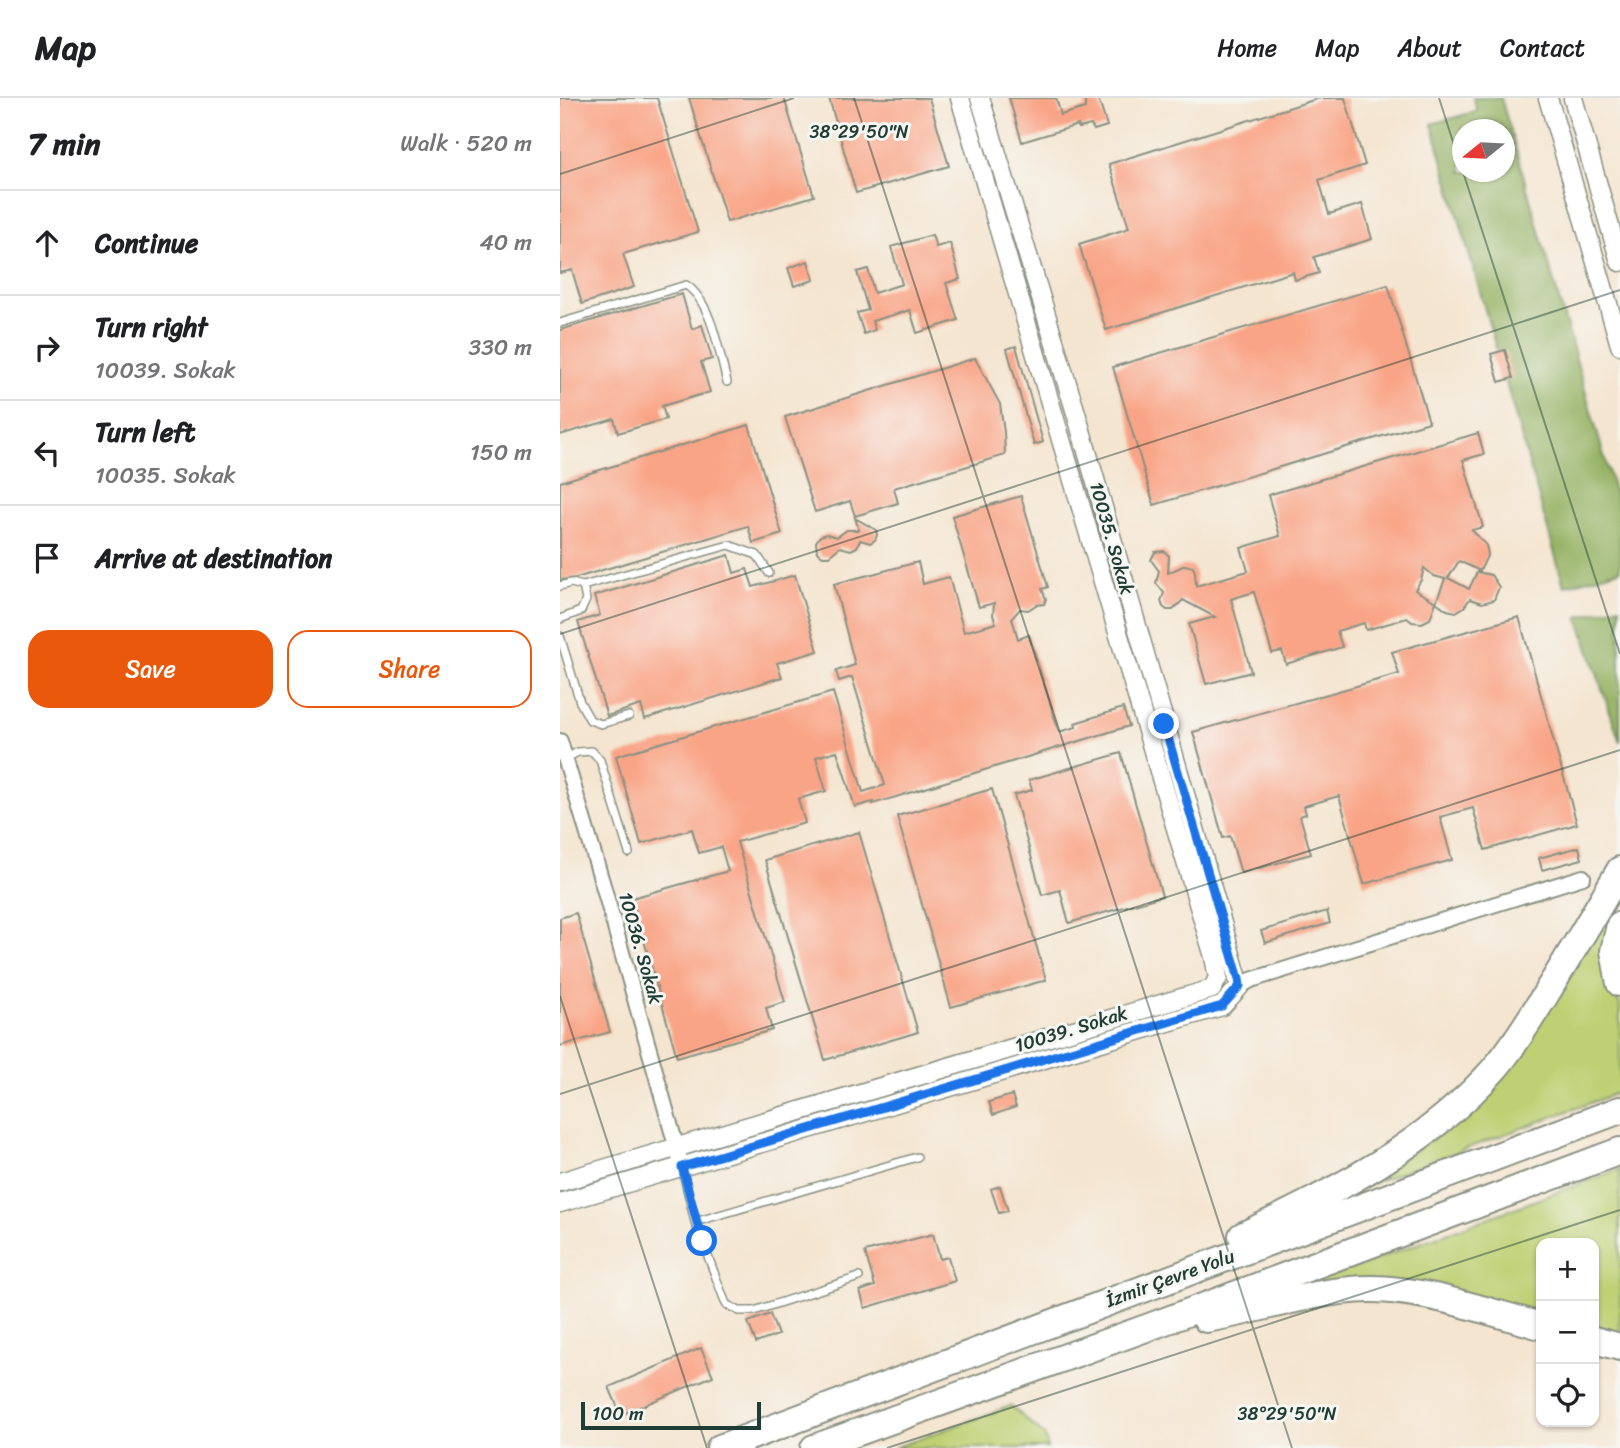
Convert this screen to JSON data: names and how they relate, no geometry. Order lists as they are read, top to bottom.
{
  "streets": {
    "highway": ["İzmir Çevre Yolu"],
    "street": ["10035. Sokak", "10036. Sokak", "10039. Sokak"]
  },
  "crossings": [
    ["10035. Sokak", "10039. Sokak"],
    ["10036. Sokak", "10039. Sokak"]
  ],
  "scale_bar": "100 m",
  "north": "left",
  "page": {
    "header": "Map",
    "nav": [
      "Home",
      "Map",
      "About",
      "Contact"
    ],
    "heading": ["7 min", "Walk · 520 m"],
    "list": [
      ["Continue", "40 m"],
      ["Turn right", "10039. Sokak", "330 m"],
      ["Turn left", "10035. Sokak", "150 m"],
      "Arrive at destination"
    ],
    "buttons": ["Save", "Share"],
    "map_buttons": ["+", "−"],
    "scale": "100 m"
  },
  "coordinates": ["38°29'50\"N"]
}
